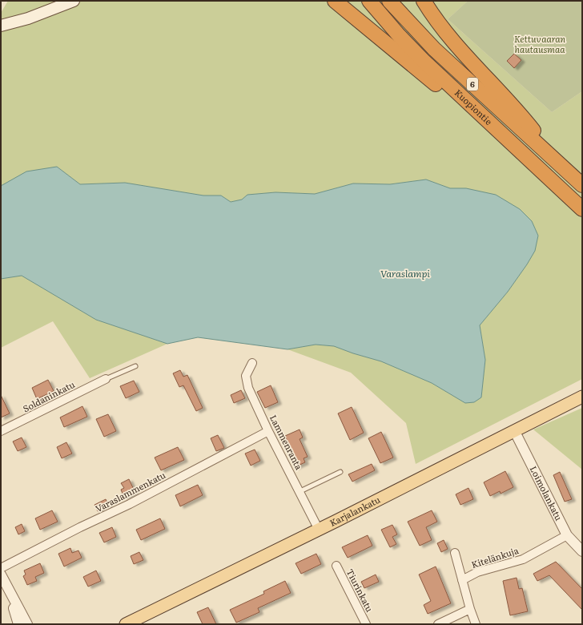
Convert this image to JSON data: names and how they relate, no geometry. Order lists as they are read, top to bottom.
{
  "streets": {
    "highway": ["6", "Kuopiontie"],
    "main road": ["Karjalankatu"],
    "street": [
      "Soldaninkatu",
      "Lammenranta",
      "Varaslammenkatu",
      "Loimolankatu",
      "Kitelänkuja",
      "Tiurinkatu"
    ]
  },
  "crossings": [
    ["Lammenranta", "Varaslammenkatu"],
    ["Lammenranta", "Karjalankatu"],
    ["Loimolankatu", "Karjalankatu"],
    ["Loimolankatu", "Kitelänkuja"]
  ],
  "water": ["Varaslampi"],
  "parks": ["Kettuvaaran hautausmaa"]
}
